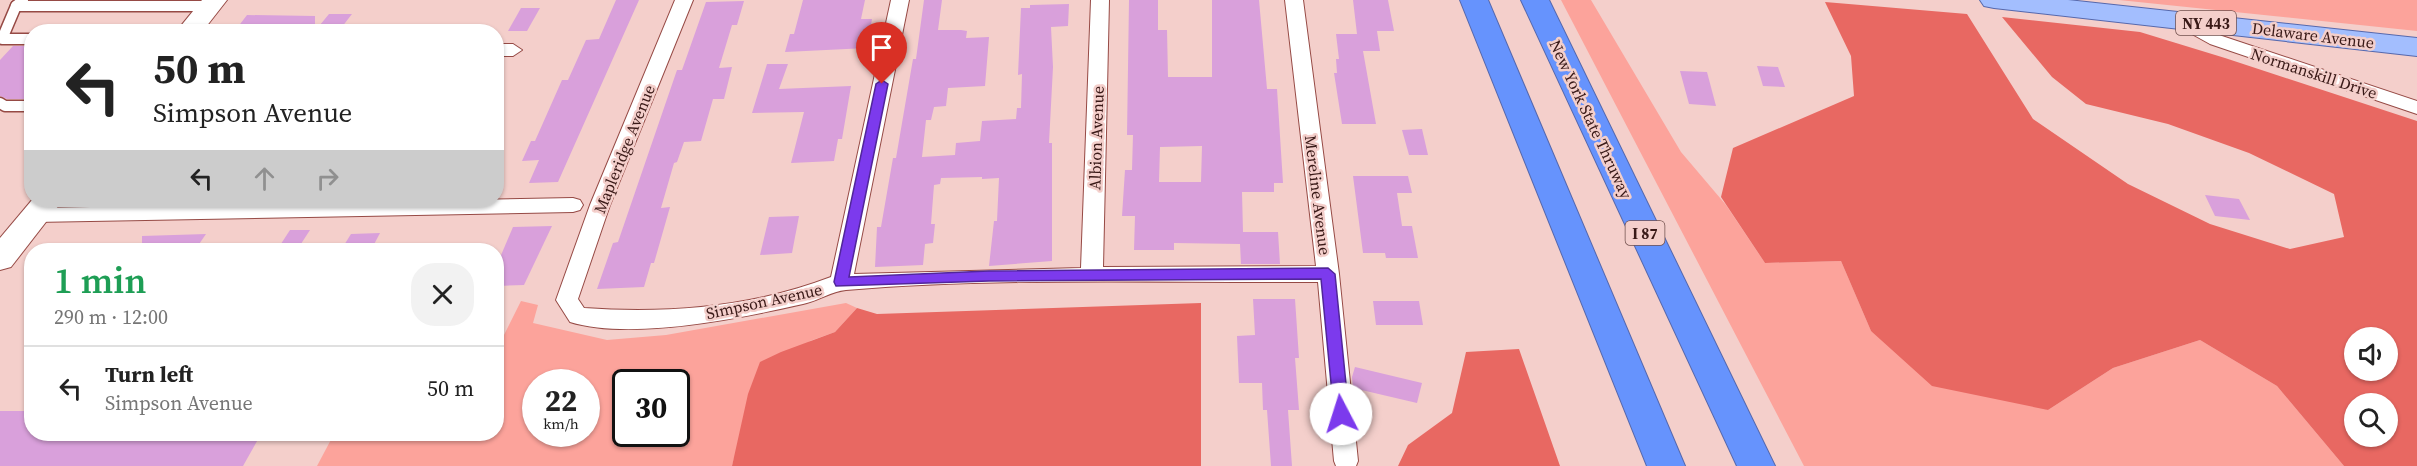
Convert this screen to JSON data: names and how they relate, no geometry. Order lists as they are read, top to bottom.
{
  "streets": {
    "highway": ["New York State Thruway", "I 87"],
    "main road": ["NY 443", "Delaware Avenue"],
    "street": [
      "Normanskill Drive",
      "Albion Avenue",
      "Mapleridge Avenue",
      "Mereline Avenue",
      "Simpson Avenue"
    ]
  },
  "crossings": [
    ["Delaware Avenue", "Normanskill Drive"],
    ["Albion Avenue", "Simpson Avenue"],
    ["Mapleridge Avenue", "Simpson Avenue"],
    ["Mereline Avenue", "Simpson Avenue"]
  ],
  "page": {
    "turn": ["50 m", "Simpson Avenue"],
    "heading": ["1 min", "290 m · 12:00"],
    "list": [
      {
        "name": "Turn left",
        "note": "Simpson Avenue",
        "value": "50 m"
      }
    ],
    "speed": "22 km/h",
    "limit": "30"
  }
}
